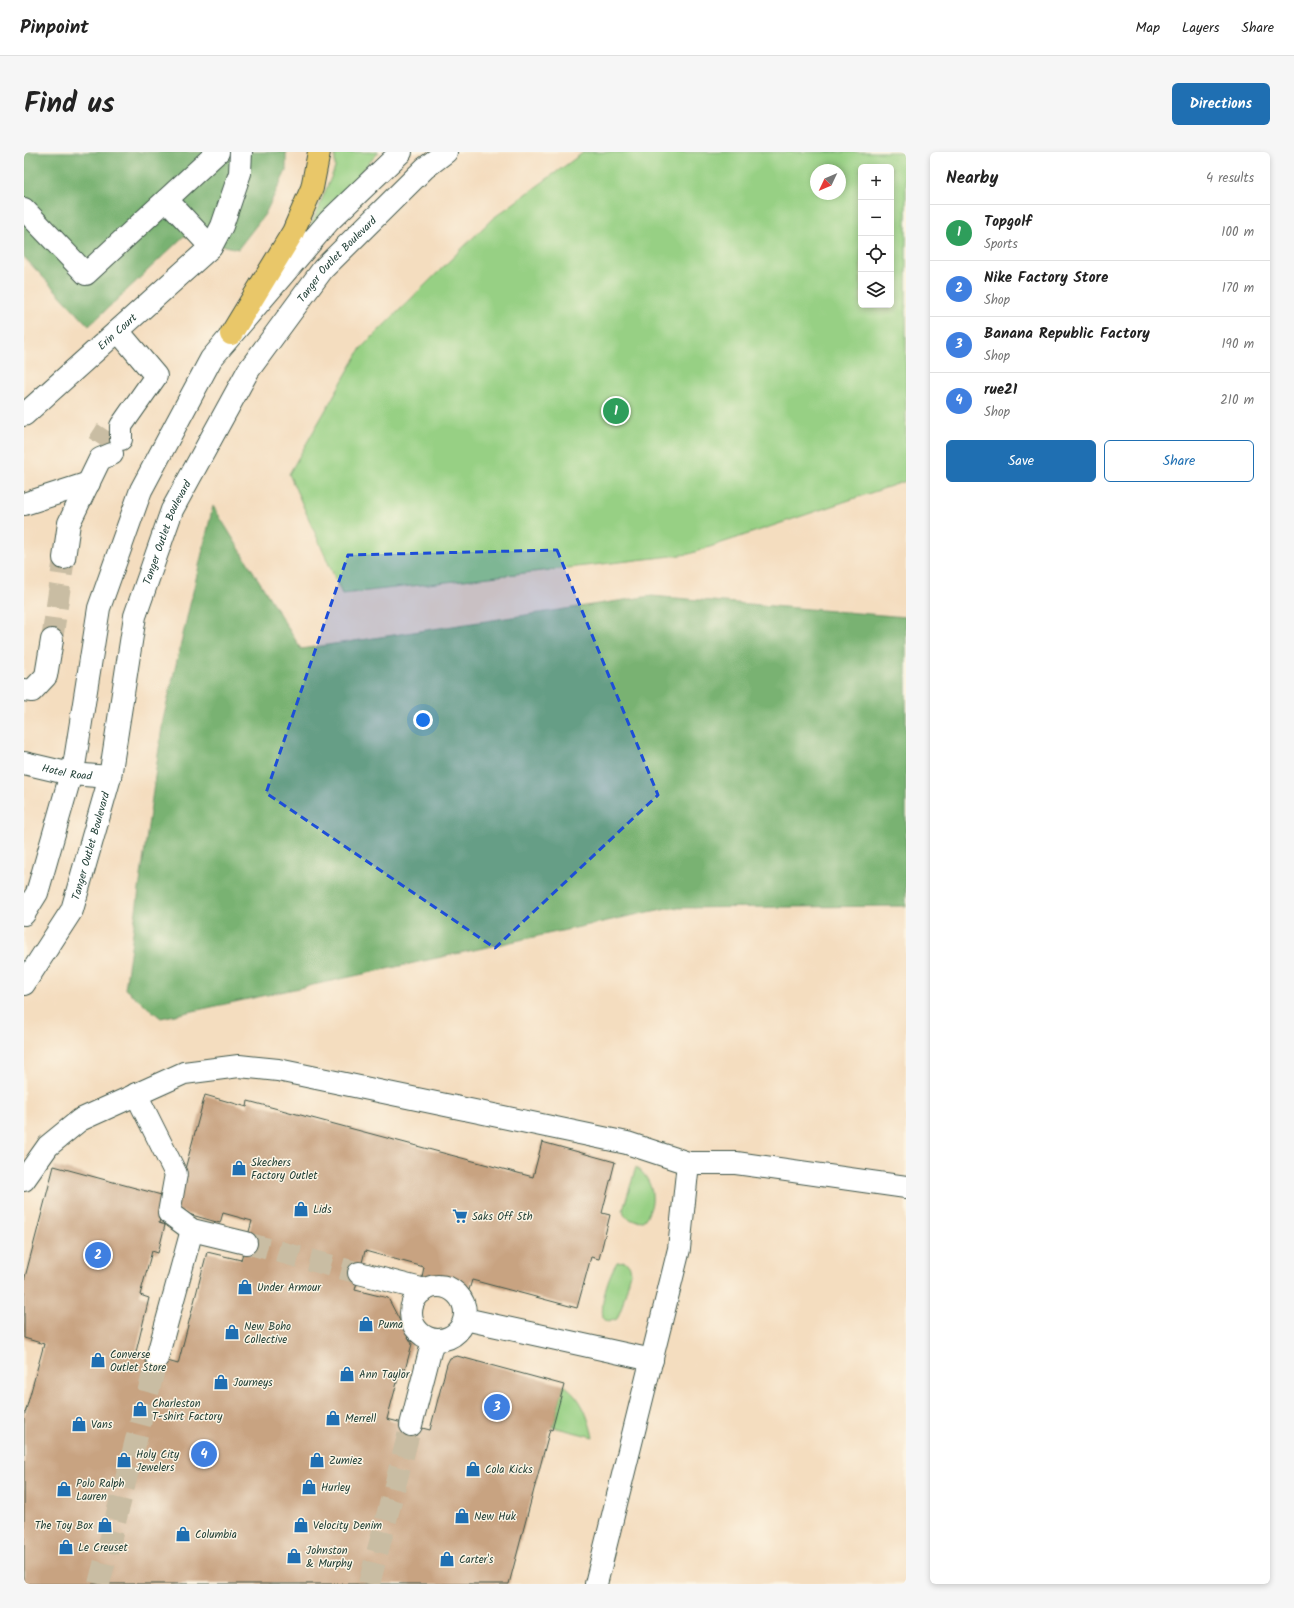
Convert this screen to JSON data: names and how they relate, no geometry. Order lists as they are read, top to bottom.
{
  "streets": {
    "street": ["Tanger Outlet Boulevard", "Erin Court", "Hotel Road"]
  },
  "crossings": [
    ["Tanger Outlet Boulevard", "Hotel Road"]
  ],
  "places": {
    "shop": [
      "Skechers Factory Outlet",
      "Lids",
      "Under Armour",
      "Puma",
      "New Boho Collective",
      "Converse Outlet Store",
      "Ann Taylor",
      "Journeys",
      "Charleston T-shirt Factory",
      "Merrell",
      "Vans",
      "Holy City Jewelers",
      "Zumiez",
      "Cola Kicks",
      "Hurley",
      "Polo Ralph Lauren",
      "New Huk",
      "The Toy Box",
      "Velocity Denim",
      "Columbia",
      "Le Creuset",
      "Johnston & Murphy",
      "Carter's"
    ],
    "supermarket": ["Saks Off 5th"]
  },
  "north": "bottom left",
  "page": {
    "header": "Pinpoint",
    "nav": ["Map", "Layers", "Share"],
    "title": "Find us",
    "buttons": [
      "Directions",
      ["Save", "Share"]
    ],
    "heading": ["Nearby", "4 results"],
    "map_buttons": ["+", "−"],
    "list": [
      {
        "mark": "1",
        "name": "Topgolf",
        "note": "Sports",
        "value": "100 m"
      },
      {
        "mark": "2",
        "name": "Nike Factory Store",
        "note": "Shop",
        "value": "170 m"
      },
      {
        "mark": "3",
        "name": "Banana Republic Factory",
        "note": "Shop",
        "value": "190 m"
      },
      {
        "mark": "4",
        "name": "rue21",
        "note": "Shop",
        "value": "210 m"
      }
    ],
    "pins": [
      "1",
      "2",
      "3",
      "4"
    ]
  }
}
